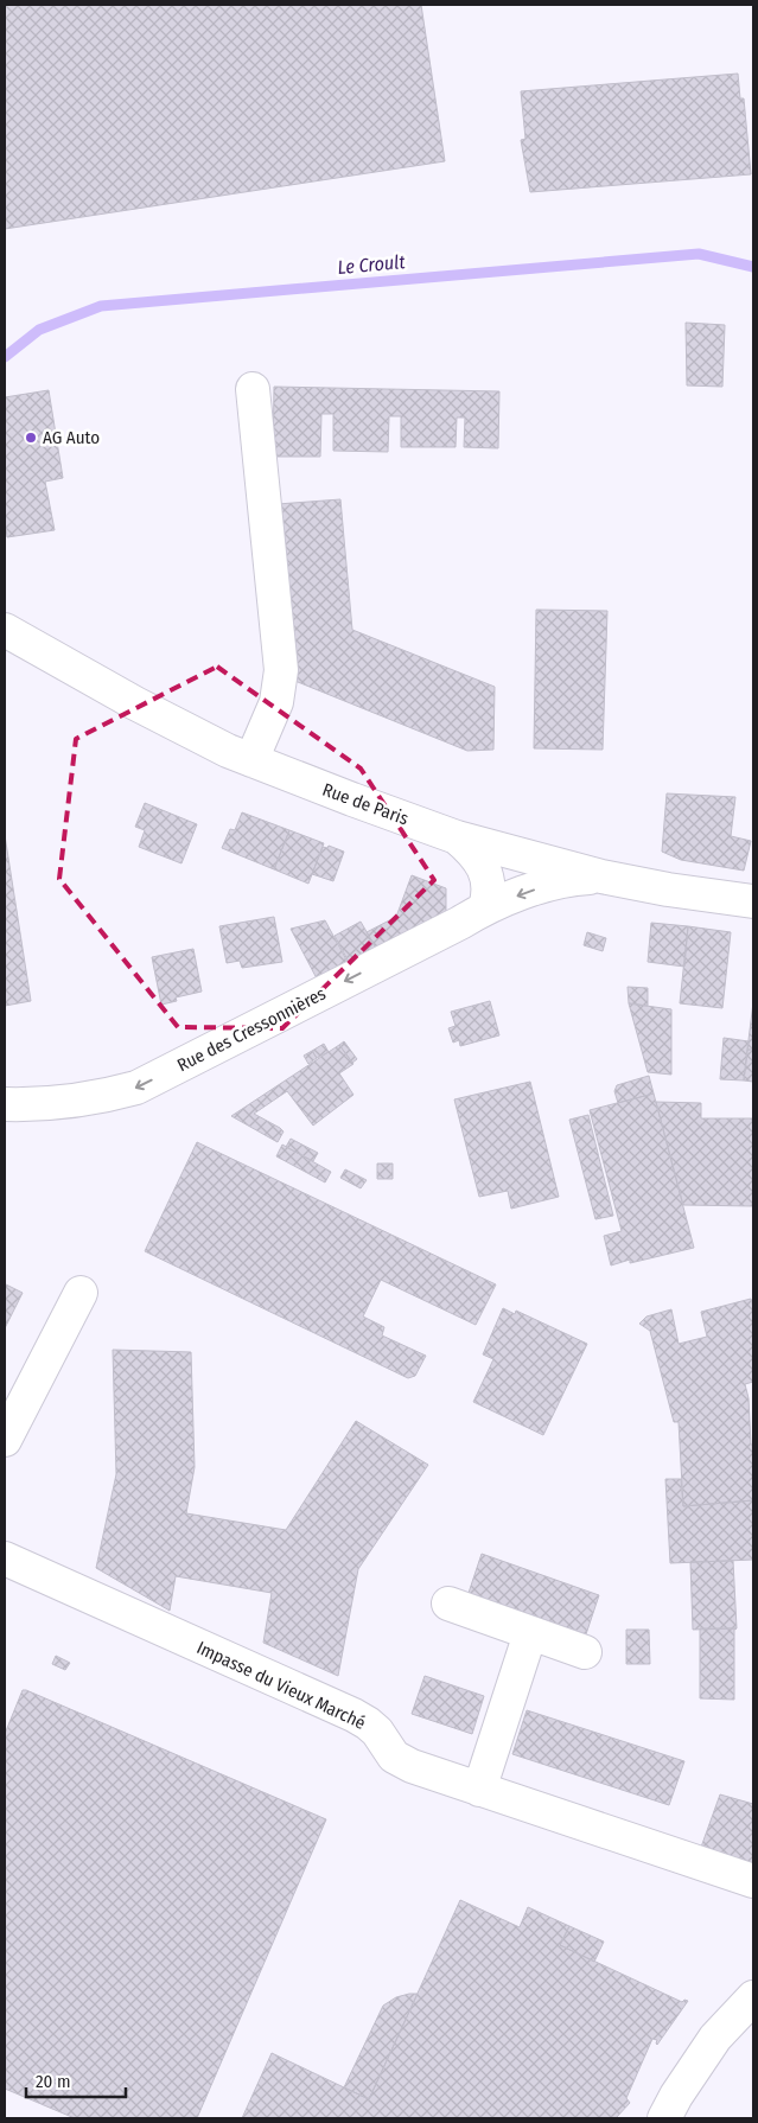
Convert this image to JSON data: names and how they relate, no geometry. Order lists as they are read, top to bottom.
{
  "streets": {
    "street": ["Rue de Paris", "Rue des Cressonnières", "Impasse du Vieux Marché"]
  },
  "crossings": [
    ["Rue de Paris", "Rue des Cressonnières"]
  ],
  "one_way": ["Rue des Cressonnières"],
  "water": ["Le Croult"],
  "places": ["AG Auto"],
  "scale_bar": "20 m"
}
